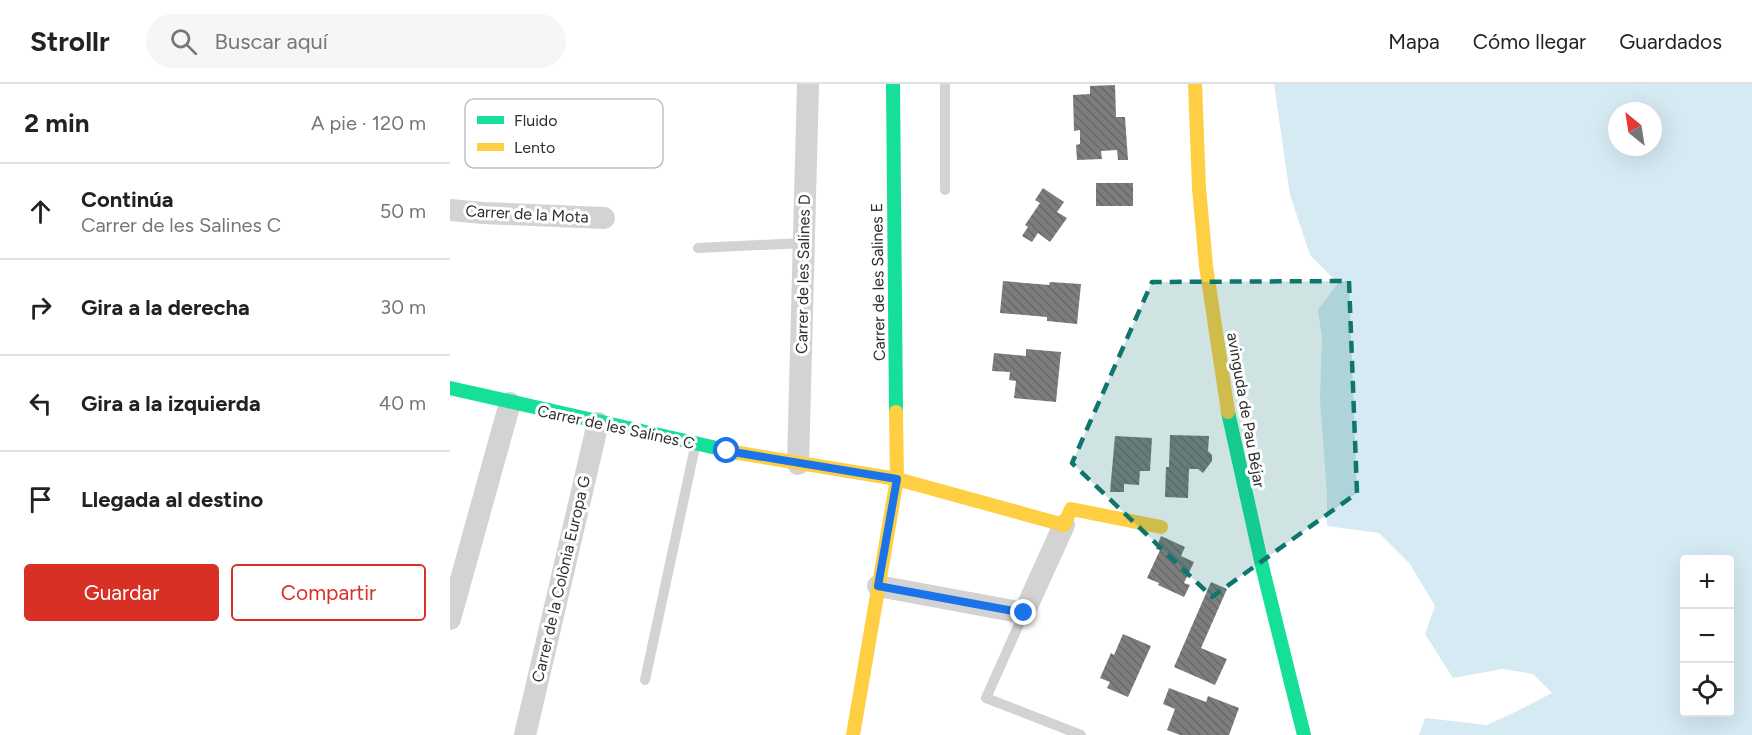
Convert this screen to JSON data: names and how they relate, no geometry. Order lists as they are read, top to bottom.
{
  "streets": {
    "street": [
      "Carrer de la Mota",
      "Carrer de les Salines D",
      "Carrer de les Salines E",
      "avinguda de Pau Béjar",
      "Carrer de les Salines C",
      "Carrer de la Colònia Europa G"
    ]
  },
  "crossings": [
    ["Carrer de les Salines D", "Carrer de les Salines C"],
    ["Carrer de les Salines E", "Carrer de les Salines C"],
    ["Carrer de les Salines C", "Carrer de la Colònia Europa G"]
  ],
  "legend": ["Fluido", "Lento"],
  "north": "top left",
  "page": {
    "header": "Strollr",
    "search": "Buscar aquí",
    "nav": ["Mapa", "Cómo llegar", "Guardados"],
    "heading": ["2 min", "A pie · 120 m"],
    "list": [
      ["Continúa", "Carrer de les Salines C", "50 m"],
      ["Gira a la derecha", "30 m"],
      ["Gira a la izquierda", "40 m"],
      "Llegada al destino"
    ],
    "buttons": ["Guardar", "Compartir"],
    "map_buttons": ["+", "−"]
  }
}
